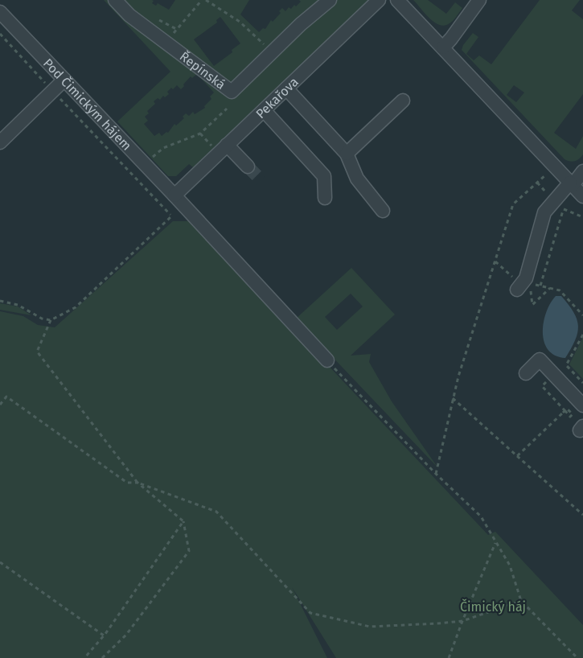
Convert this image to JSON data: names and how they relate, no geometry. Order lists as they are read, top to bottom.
{
  "streets": {
    "street": ["Řepínská", "Pekařova", "Pod Čimickým hájem"]
  },
  "crossings": [
    ["Pekařova", "Pod Čimickým hájem"]
  ],
  "parks": ["Čimický háj"]
}
